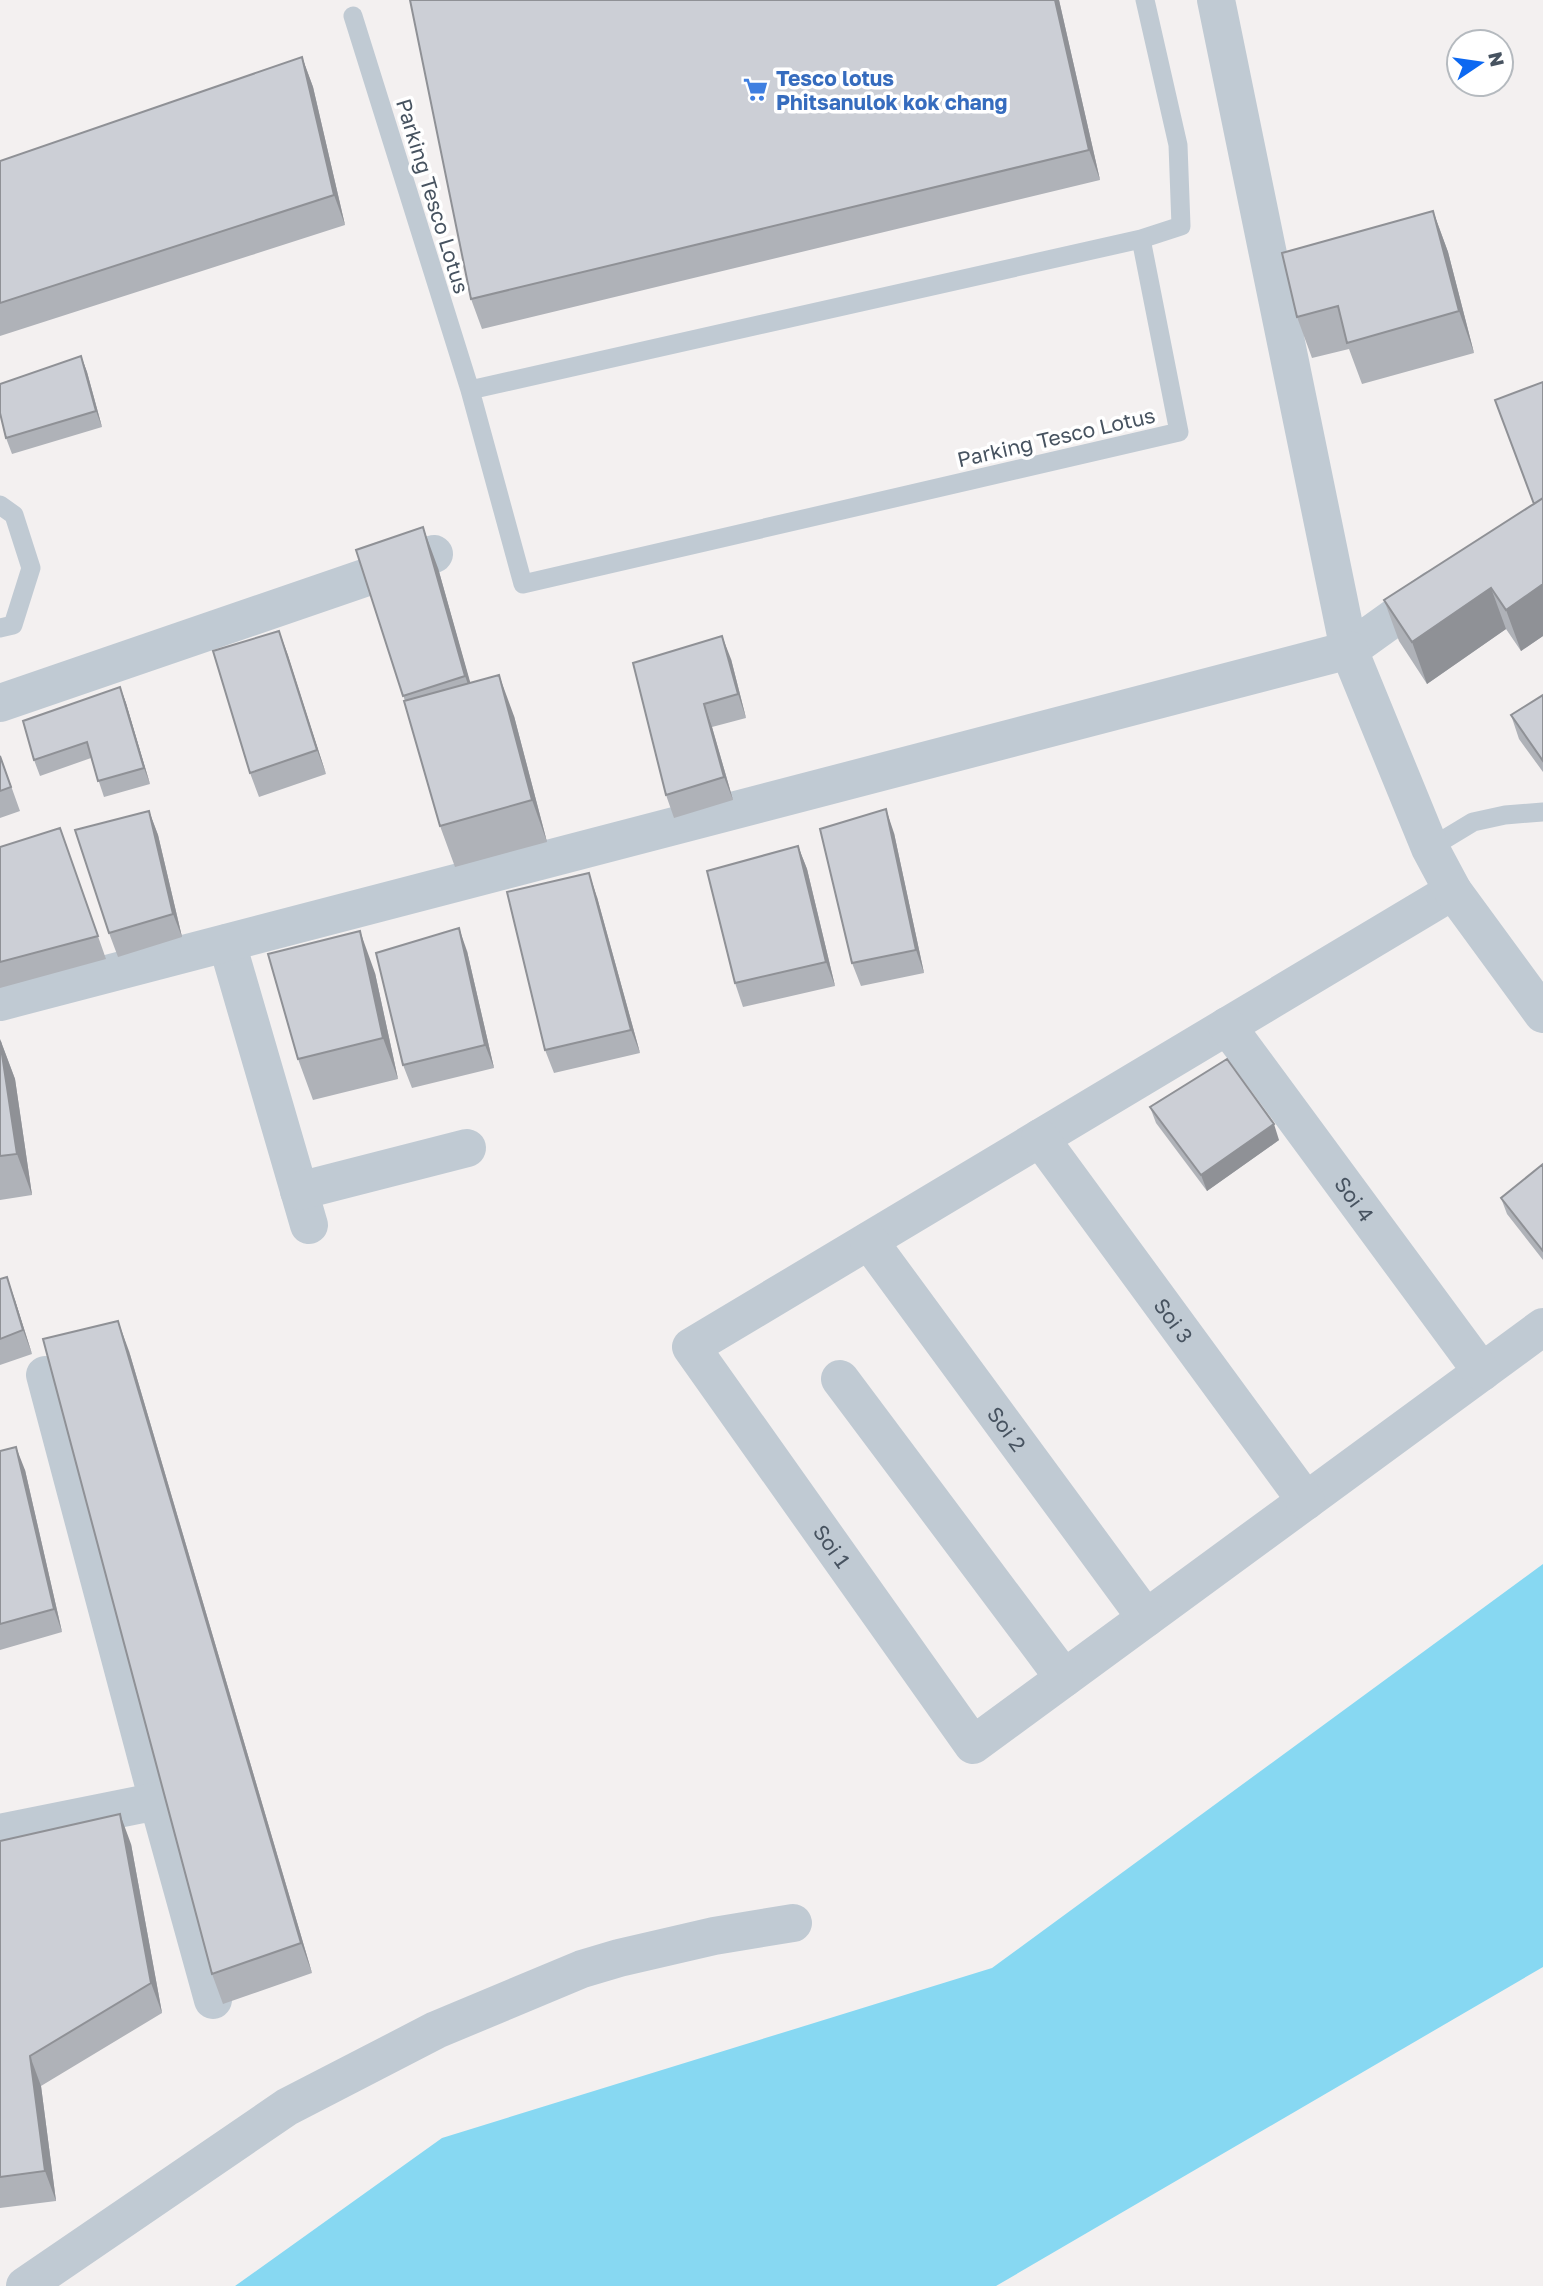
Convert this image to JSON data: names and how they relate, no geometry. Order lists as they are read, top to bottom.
{
  "streets": {
    "street": [
      "Soi 4",
      "Soi 3",
      "Soi 2",
      "Soi 1"
    ],
    "lane": ["Parking Tesco Lotus"]
  },
  "crossings": [
    ["Soi 2", "Soi 1"]
  ],
  "places": {
    "supermarket": ["Tesco lotus Phitsanulok kok chang"]
  },
  "north": "right"
}
